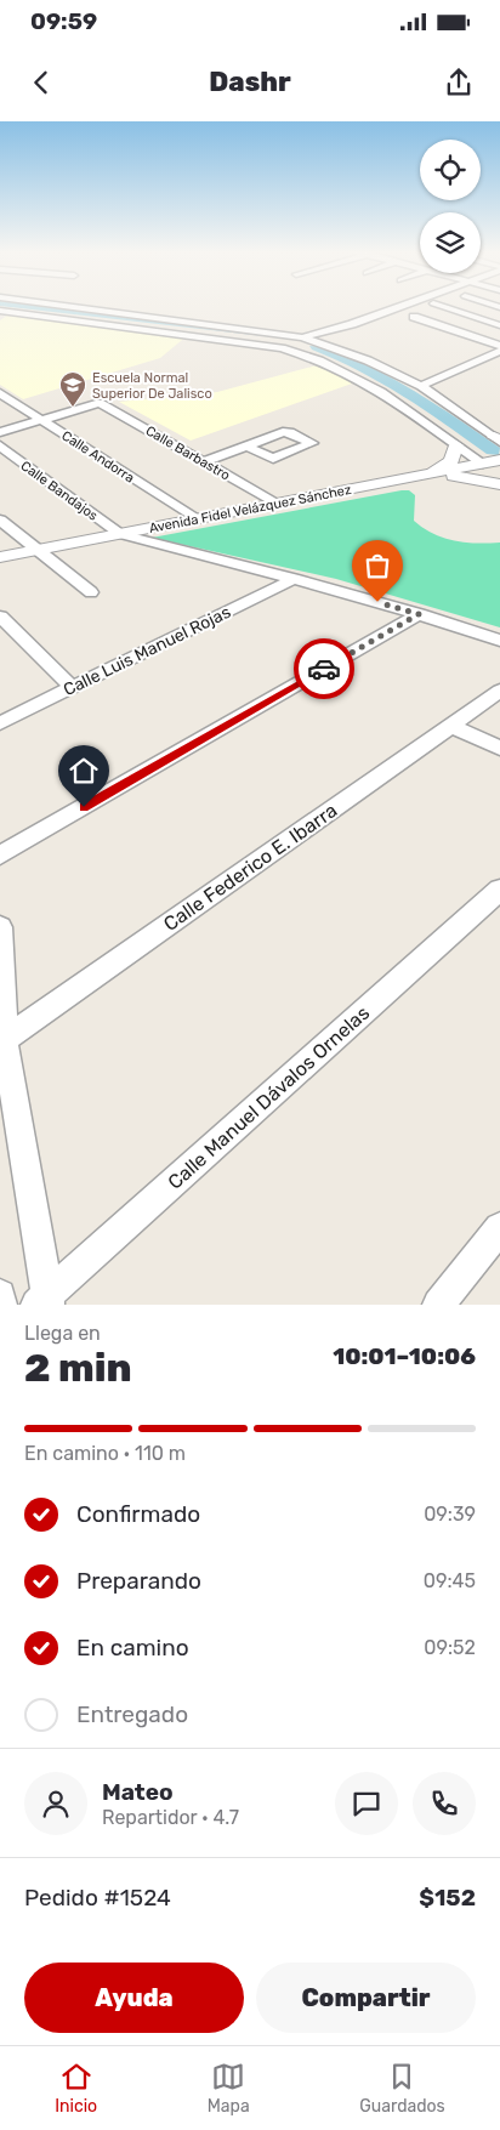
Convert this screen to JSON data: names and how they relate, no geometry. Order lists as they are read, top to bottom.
{
  "streets": {
    "street": [
      "Calle Barbastro",
      "Calle Andorra",
      "Calle Bandajos",
      "Avenida Fidel Velázquez Sánchez",
      "Calle Luis Manuel Rojas",
      "Calle Federico E. Ibarra",
      "Calle Manuel Dávalos Ornelas"
    ]
  },
  "crossings": [
    ["Calle Barbastro", "Calle Andorra"],
    ["Calle Barbastro", "Avenida Fidel Velázquez Sánchez"],
    ["Calle Andorra", "Avenida Fidel Velázquez Sánchez"],
    ["Calle Bandajos", "Avenida Fidel Velázquez Sánchez"]
  ],
  "places": {
    "school or university": ["Escuela Normal Superior De Jalisco"]
  },
  "page": {
    "status": "09:59",
    "header": "Dashr",
    "heading": ["2 min", "Llega en", "10:01–10:06"],
    "panel": [
      "Mateo",
      "Repartidor · 4.7",
      "Pedido #1524",
      "$152"
    ],
    "bar": "En camino · 110 m",
    "list": [
      ["Confirmado", "09:39"],
      ["Preparando", "09:45"],
      ["En camino", "09:52"],
      "Entregado"
    ],
    "buttons": ["Ayuda", "Compartir"],
    "tabs": ["Inicio", "Mapa", "Guardados"]
  }
}
